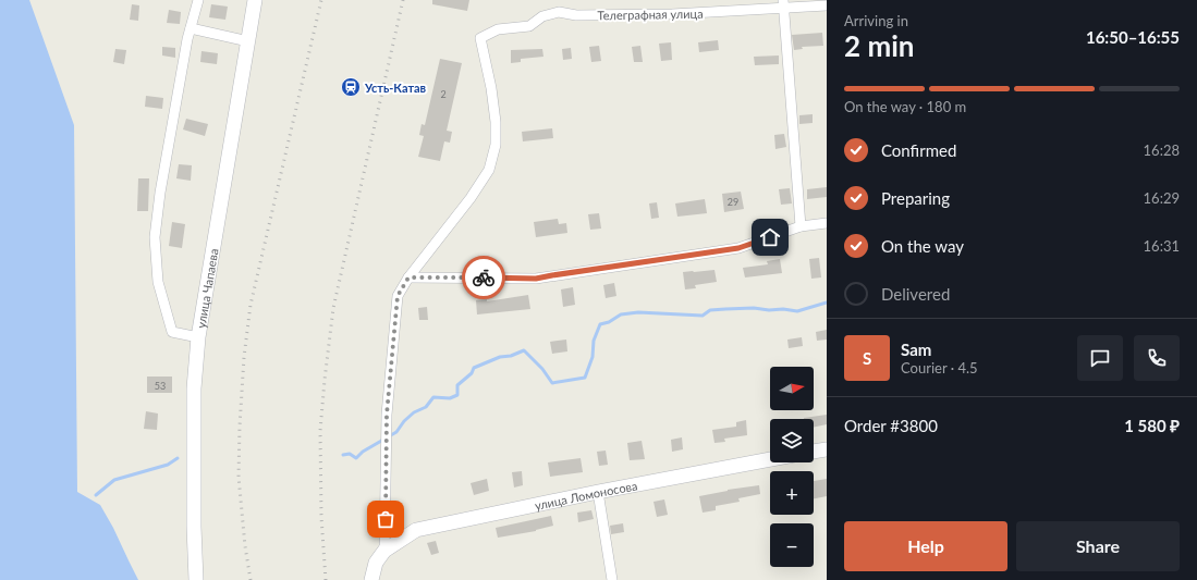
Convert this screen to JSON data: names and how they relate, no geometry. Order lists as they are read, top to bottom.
{
  "streets": {
    "main road": ["улица Чапаева", "улица Ломоносова"],
    "street": ["Телеграфная улица"]
  },
  "places": {
    "station": ["Усть-Катав"]
  },
  "house_numbers": ["2", "29", "53"],
  "north": "right",
  "page": {
    "heading": ["2 min", "Arriving in", "16:50–16:55"],
    "panel": [
      "Sam",
      "Courier · 4.5",
      "Order #3800",
      "1 580 ₽"
    ],
    "bar": "On the way · 180 m",
    "list": [
      ["Confirmed", "16:28"],
      ["Preparing", "16:29"],
      ["On the way", "16:31"],
      "Delivered"
    ],
    "round": "S",
    "map_buttons": ["+", "−"],
    "buttons": ["Help", "Share"]
  }
}
